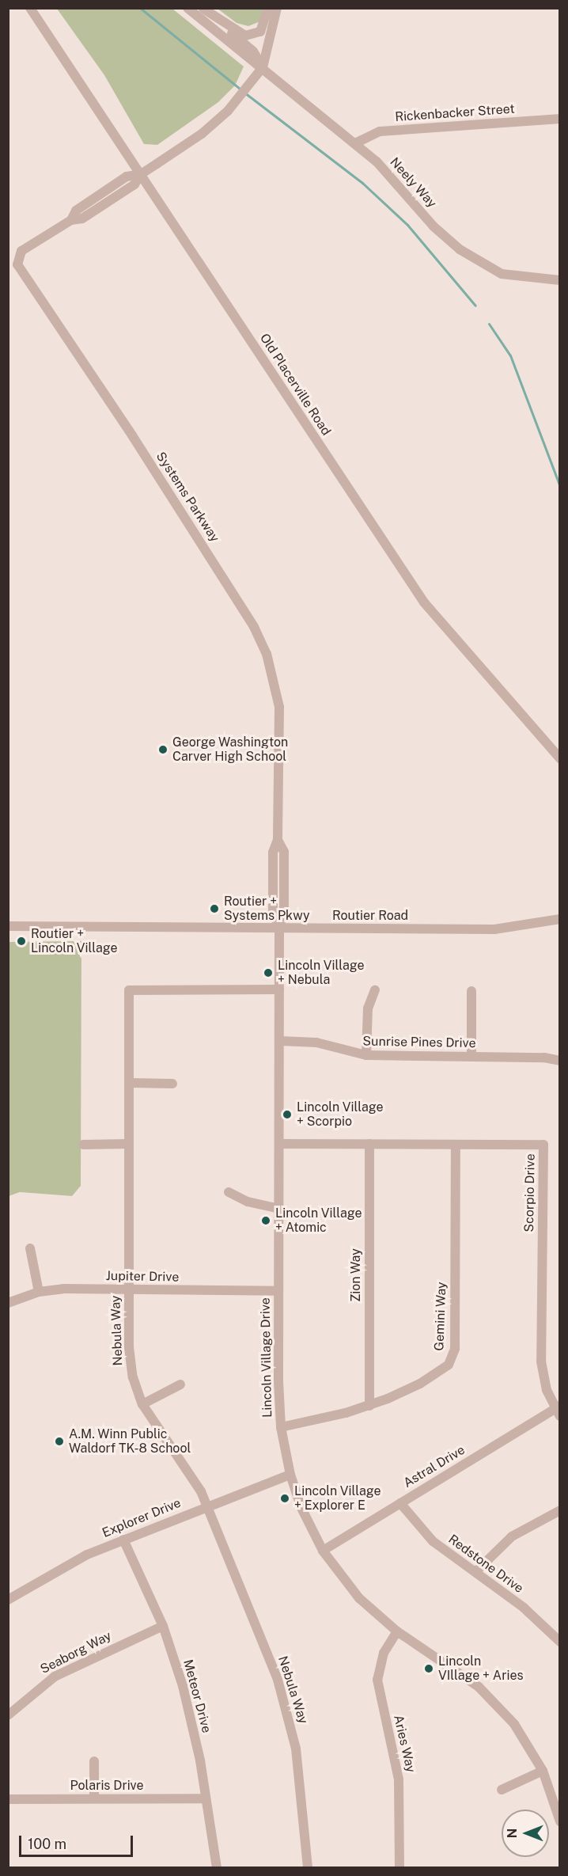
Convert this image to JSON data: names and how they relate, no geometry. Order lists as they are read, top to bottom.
{
  "streets": {
    "street": [
      "Rickenbacker Street",
      "Neely Way",
      "Old Placerville Road",
      "Systems Parkway",
      "Routier Road",
      "Sunrise Pines Drive",
      "Scorpio Drive",
      "Zion Way",
      "Jupiter Drive",
      "Gemini Way",
      "Nebula Way",
      "Lincoln Village Drive",
      "Astral Drive",
      "Explorer Drive",
      "Redstone Drive",
      "Seaborg Way",
      "Meteor Drive",
      "Aries Way",
      "Polaris Drive"
    ]
  },
  "crossings": [
    ["Rickenbacker Street", "Neely Way"],
    ["Neely Way", "Systems Parkway"],
    ["Old Placerville Road", "Systems Parkway"],
    ["Systems Parkway", "Routier Road"],
    ["Systems Parkway", "Lincoln Village Drive"],
    ["Routier Road", "Lincoln Village Drive"],
    ["Sunrise Pines Drive", "Lincoln Village Drive"],
    ["Scorpio Drive", "Zion Way"],
    ["Scorpio Drive", "Gemini Way"],
    ["Scorpio Drive", "Lincoln Village Drive"],
    ["Scorpio Drive", "Astral Drive"],
    ["Zion Way", "Gemini Way"],
    ["Jupiter Drive", "Nebula Way"],
    ["Jupiter Drive", "Lincoln Village Drive"],
    ["Gemini Way", "Lincoln Village Drive"],
    ["Nebula Way", "Lincoln Village Drive"],
    ["Nebula Way", "Explorer Drive"],
    ["Lincoln Village Drive", "Astral Drive"],
    ["Lincoln Village Drive", "Explorer Drive"],
    ["Lincoln Village Drive", "Aries Way"],
    ["Astral Drive", "Redstone Drive"],
    ["Explorer Drive", "Meteor Drive"],
    ["Seaborg Way", "Meteor Drive"],
    ["Meteor Drive", "Polaris Drive"]
  ],
  "places": [
    "George Washington Carver High School",
    "Routier + Systems Pkwy",
    "Routier + Lincoln Village",
    "Lincoln Village + Nebula",
    "Lincoln Village + Scorpio",
    "Lincoln Village + Atomic",
    "A.M. Winn Public Waldorf TK-8 School",
    "Lincoln Village + Explorer E",
    "Lincoln VIllage + Aries"
  ],
  "scale_bar": "100 m",
  "north": "left"
}
